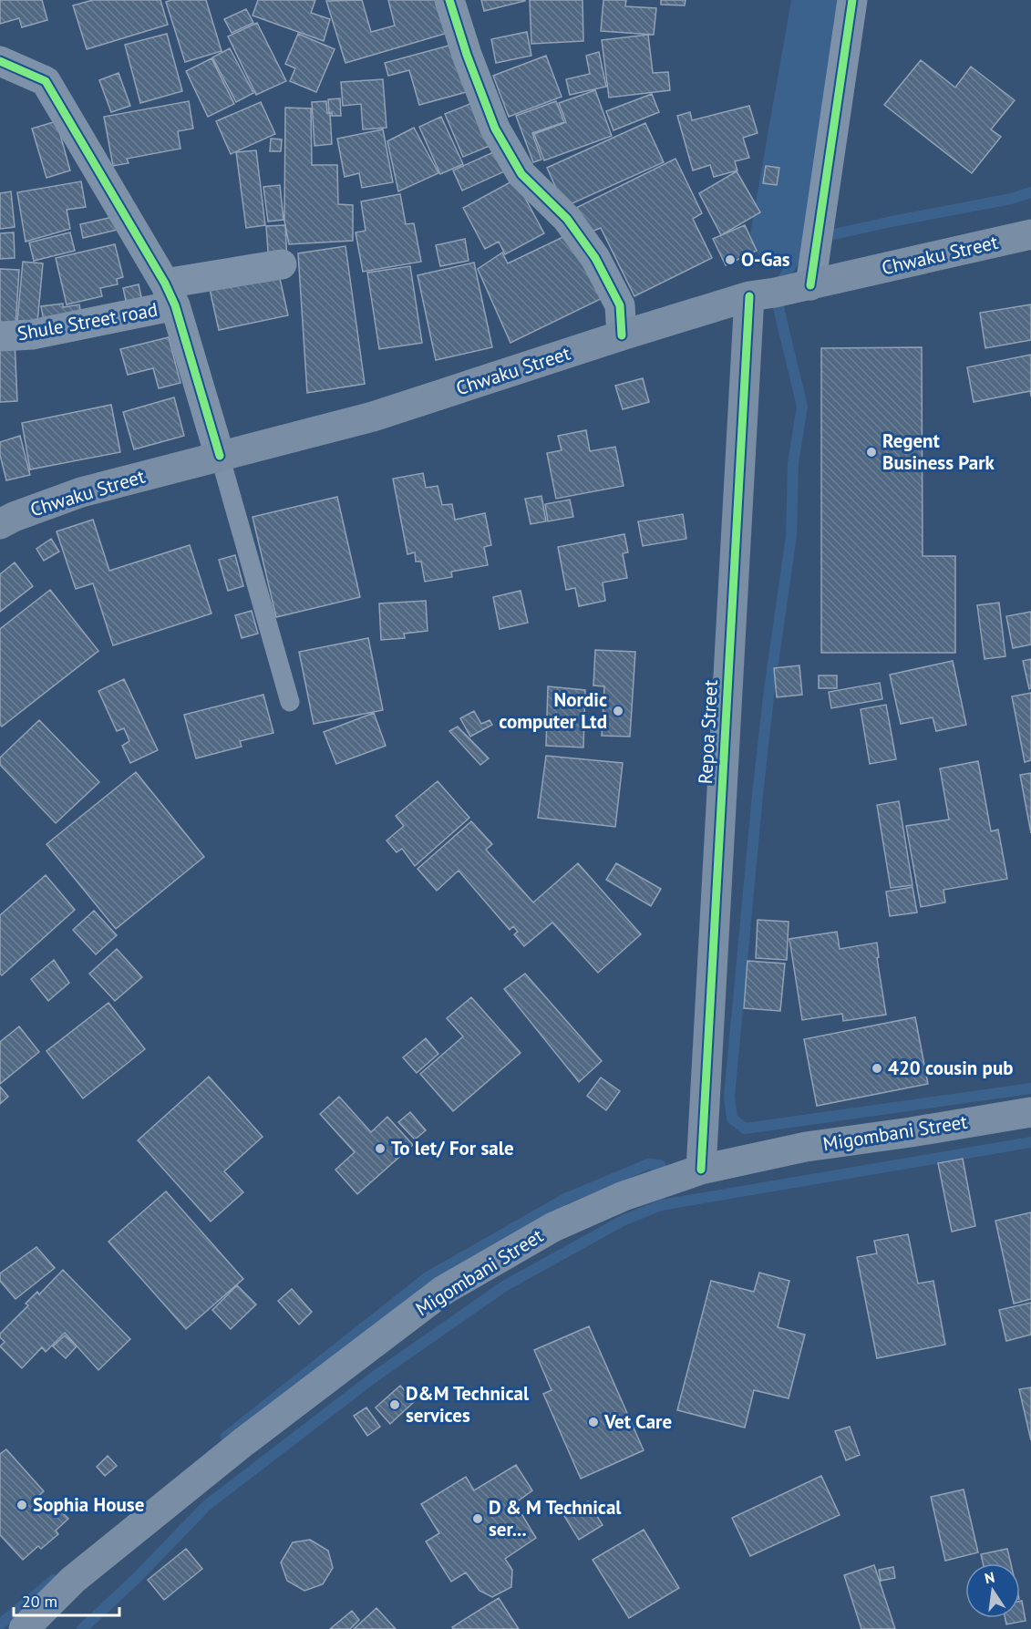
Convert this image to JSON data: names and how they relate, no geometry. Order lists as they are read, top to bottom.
{
  "streets": {
    "main road": ["Chwaku Street", "Repoa Street", "Migombani Street"],
    "street": ["Shule Street road"]
  },
  "crossings": [
    ["Chwaku Street", "Repoa Street"],
    ["Repoa Street", "Migombani Street"]
  ],
  "places": [
    "O-Gas",
    "Regent Business Park",
    "Nordic computer Ltd",
    "420 cousin pub",
    "To let/ For sale",
    "D&M Technical services",
    "Vet Care",
    "Sophia House",
    "D & M Technical ser..."
  ],
  "scale_bar": "20 m",
  "north": "top"
}
